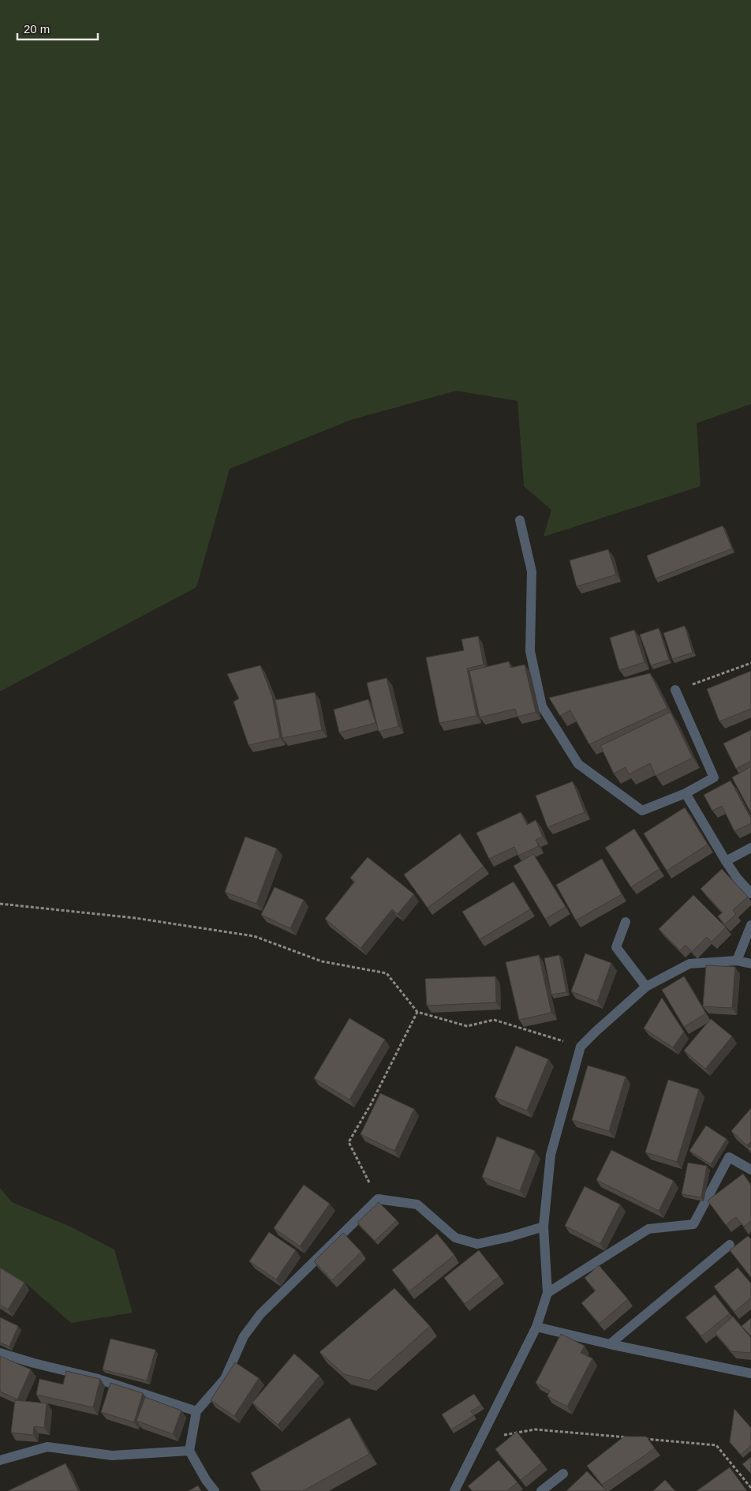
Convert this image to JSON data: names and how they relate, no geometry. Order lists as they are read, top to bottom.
{
  "scale_bar": "20 m"
}
